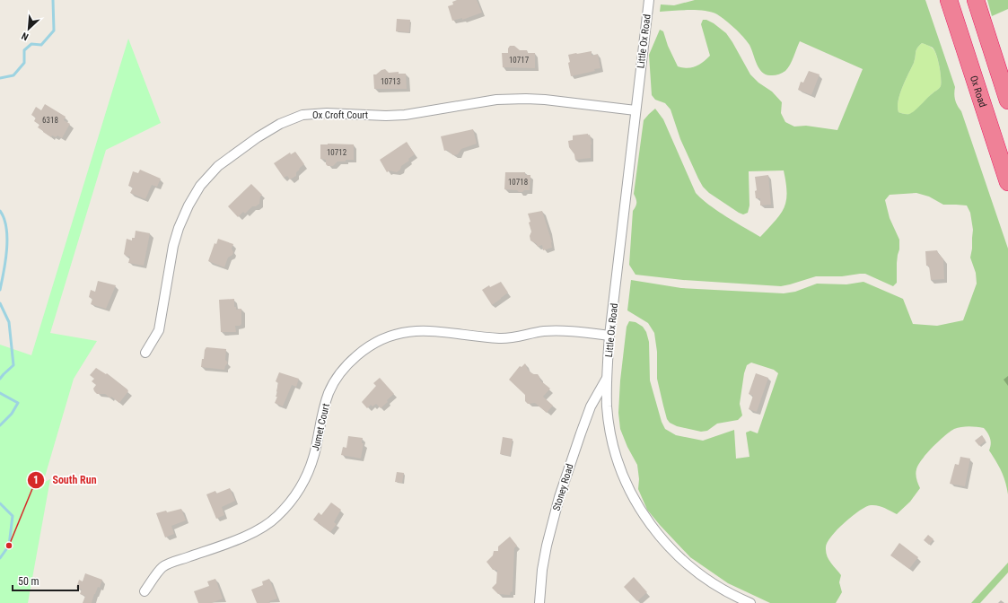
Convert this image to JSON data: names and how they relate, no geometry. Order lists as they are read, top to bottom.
{
  "streets": {
    "highway": ["Ox Road"],
    "street": [
      "Little Ox Road",
      "Ox Croft Court",
      "Jumet Court",
      "Stoney Road"
    ]
  },
  "crossings": [
    ["Little Ox Road", "Ox Croft Court"],
    ["Little Ox Road", "Jumet Court"],
    ["Little Ox Road", "Stoney Road"]
  ],
  "places": ["South Run"],
  "house_numbers": [
    "10717",
    "10713",
    "6318",
    "10712",
    "10718"
  ],
  "scale_bar": "50 m",
  "north": "bottom left"
}
